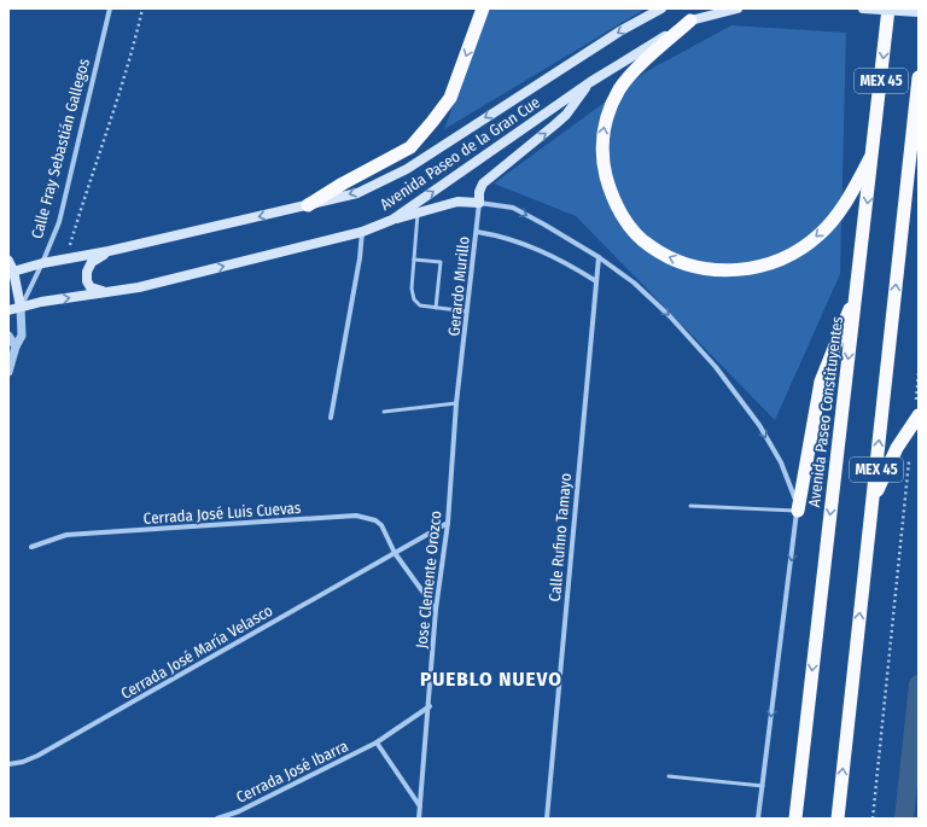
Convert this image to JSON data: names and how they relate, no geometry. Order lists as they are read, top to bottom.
{
  "streets": {
    "highway": ["MEX 45", "Avenida Paseo Constituyentes"],
    "main road": ["Avenida Paseo de la Gran Cue"],
    "street": [
      "Calle Fray Sebastián Gallegos",
      "Gerardo Murillo",
      "Cerrada José Luis Cuevas",
      "Calle Rufino Tamayo",
      "Jose Clemente Orozco",
      "Cerrada José María Velasco",
      "Cerrada José Ibarra"
    ]
  },
  "crossings": [
    ["Calle Fray Sebastián Gallegos", "Avenida Paseo de la Gran Cue"],
    ["Gerardo Murillo", "Jose Clemente Orozco"],
    ["Cerrada José Luis Cuevas", "Cerrada José María Velasco"],
    ["Jose Clemente Orozco", "Cerrada José María Velasco"],
    ["Jose Clemente Orozco", "Cerrada José Ibarra"]
  ],
  "districts": ["PUEBLO NUEVO"]
}
